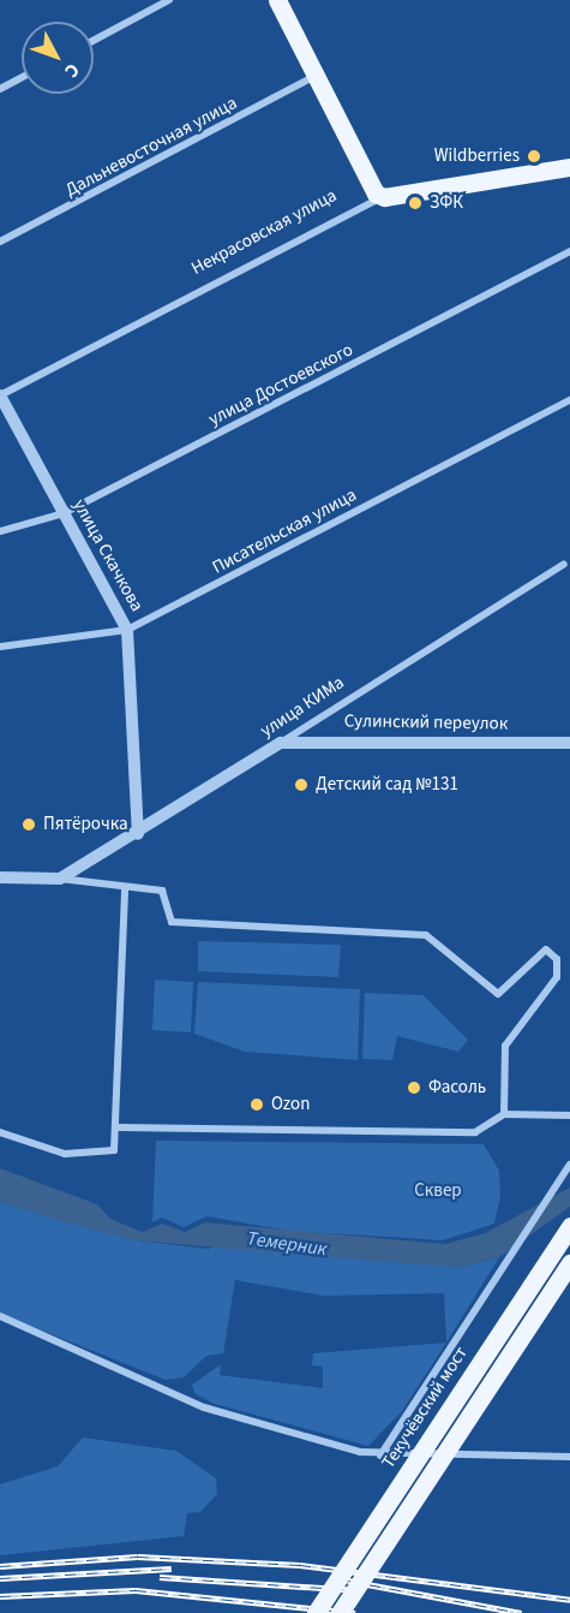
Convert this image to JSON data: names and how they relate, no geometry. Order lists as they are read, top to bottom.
{
  "streets": {
    "main road": ["Некрасовская улица", "Текучёвский мост"],
    "street": [
      "Дальневосточная улица",
      "улица Достоевского",
      "Писательская улица",
      "улица Скачкова",
      "улица КИМа",
      "Сулинский переулок"
    ]
  },
  "crossings": [
    ["Некрасовская улица", "улица Скачкова"],
    ["улица Достоевского", "улица Скачкова"],
    ["Писательская улица", "улица Скачкова"],
    ["улица Скачкова", "улица КИМа"],
    ["улица КИМа", "Сулинский переулок"]
  ],
  "water": ["Темерник"],
  "parks": ["Сквер"],
  "places": [
    "Wildberries",
    "ЗФК",
    "Детский сад №131",
    "Пятёрочка",
    "Фасоль",
    "Ozon"
  ],
  "north": "bottom right"
}
